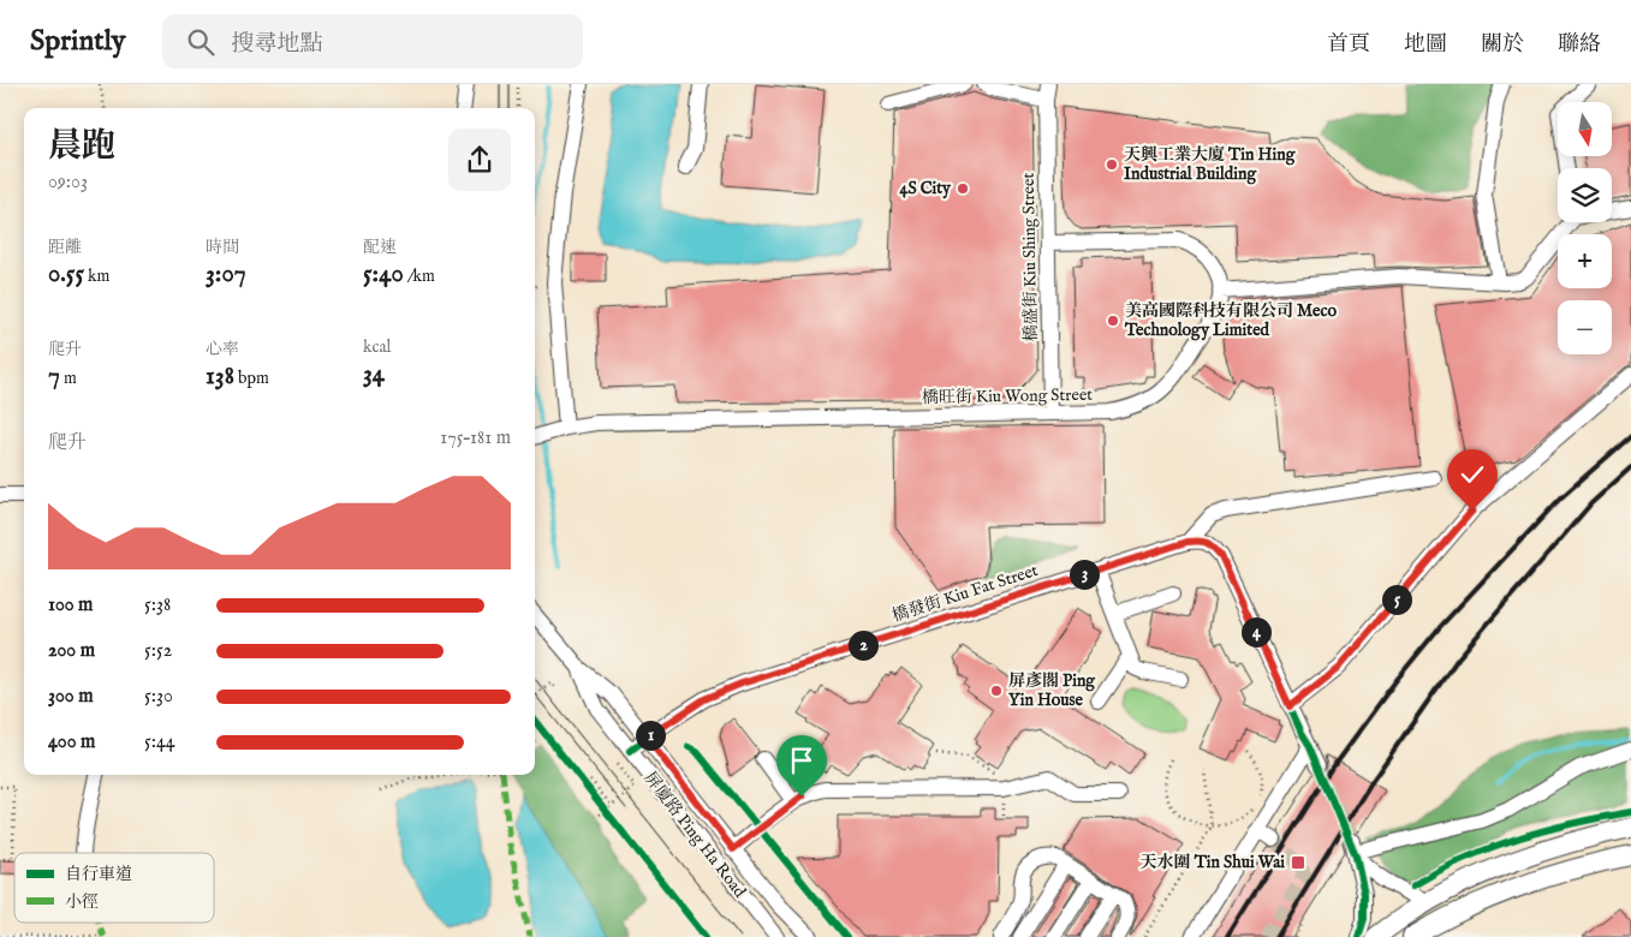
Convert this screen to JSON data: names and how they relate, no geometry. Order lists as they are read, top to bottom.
{
  "streets": {
    "street": [
      "橋盛街 Kiu Shing Street",
      "橋旺街 Kiu Wong Street",
      "橋發街 Kiu Fat Street",
      "屏廈路 Ping Ha Road"
    ]
  },
  "crossings": [
    ["橋盛街 Kiu Shing Street", "橋旺街 Kiu Wong Street"],
    ["橋發街 Kiu Fat Street", "屏廈路 Ping Ha Road"]
  ],
  "places": {
    "other": [
      "天興工業大廈 Tin Hing Industrial Building",
      "4S City",
      "美高國際科技有限公司 Meco Technology Limited",
      "屏彥閣 Ping Yin House"
    ],
    "transit": ["天水圍 Tin Shui Wai"]
  },
  "legend": ["自行車道", "小徑"],
  "north": "bottom",
  "page": {
    "header": "Sprintly",
    "search": "搜尋地點",
    "nav": [
      "首頁",
      "地圖",
      "關於",
      "聯絡"
    ],
    "map_buttons": ["+", "−"],
    "heading": ["晨跑", "09:03"],
    "stats": [
      ["距離", "0.55 km"],
      ["時間", "3:07"],
      ["配速", "5:40 /km"],
      ["爬升", "7 m"],
      ["心率", "138 bpm"],
      ["kcal", "34"]
    ],
    "chart": ["爬升", "175–181 m"],
    "pins": [
      "3",
      "5",
      "4",
      "2",
      "1"
    ],
    "list": [
      {
        "name": "100 m",
        "note": "5:38"
      },
      {
        "name": "200 m",
        "note": "5:52"
      },
      {
        "name": "300 m",
        "note": "5:30"
      },
      {
        "name": "400 m",
        "note": "5:44"
      }
    ]
  }
}
